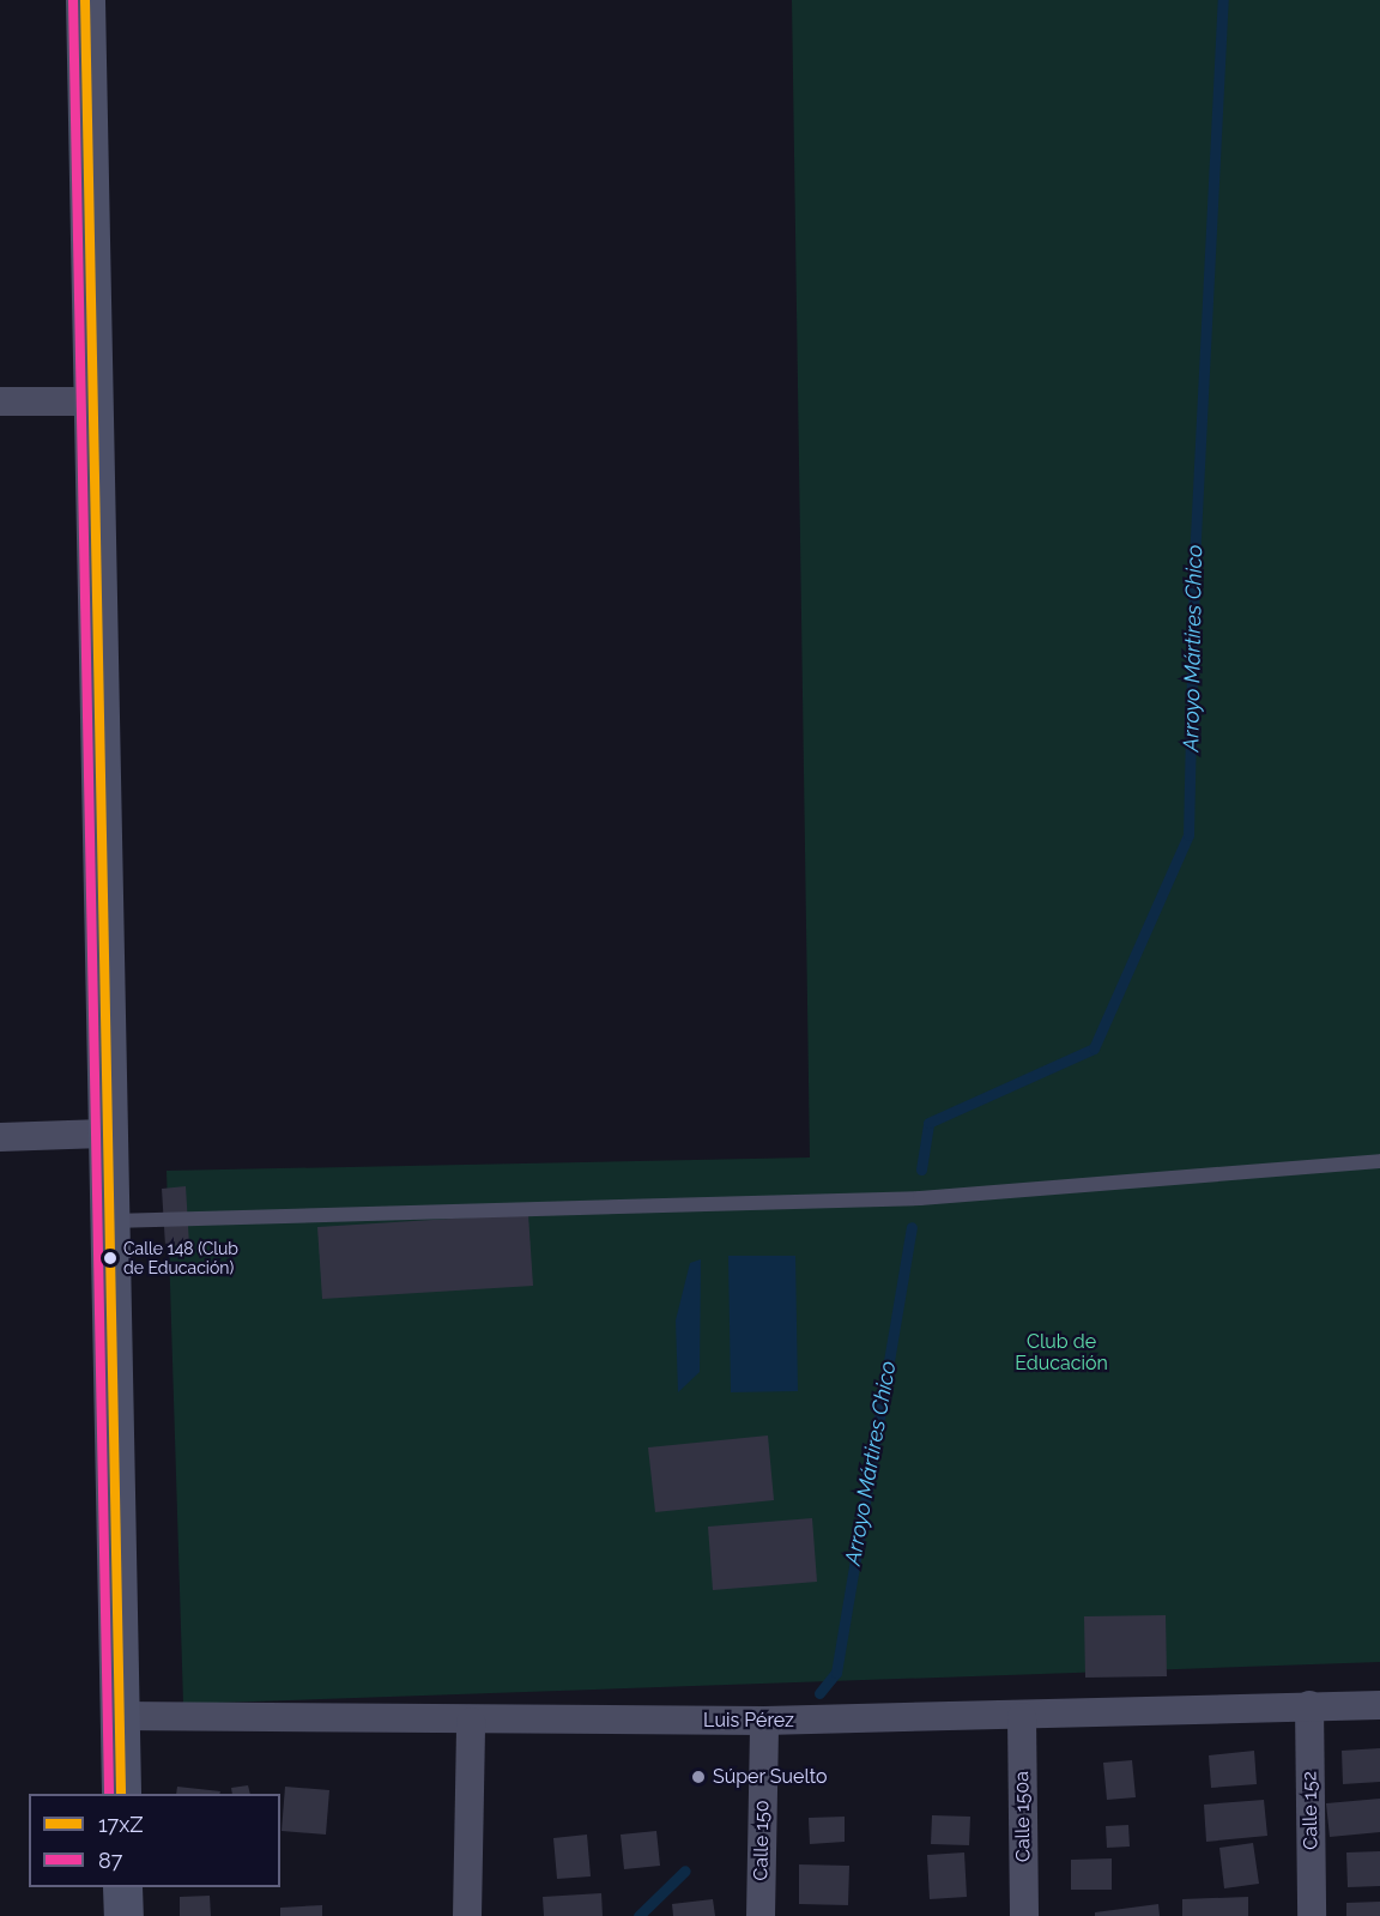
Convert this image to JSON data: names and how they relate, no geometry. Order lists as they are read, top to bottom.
{
  "streets": {
    "street": [
      "Luis Pérez",
      "Calle 152",
      "Calle 150a",
      "Calle 150"
    ]
  },
  "crossings": [
    ["Luis Pérez", "Calle 152"],
    ["Luis Pérez", "Calle 150a"],
    ["Luis Pérez", "Calle 150"]
  ],
  "water": ["Arroyo Mártires Chico"],
  "parks": ["Club de Educación"],
  "places": ["Calle 148 (Club de Educación)", "Súper Suelto"],
  "lines": ["transit line 17xZ", "transit line 87"],
  "legend": ["17xZ", "87"]
}
